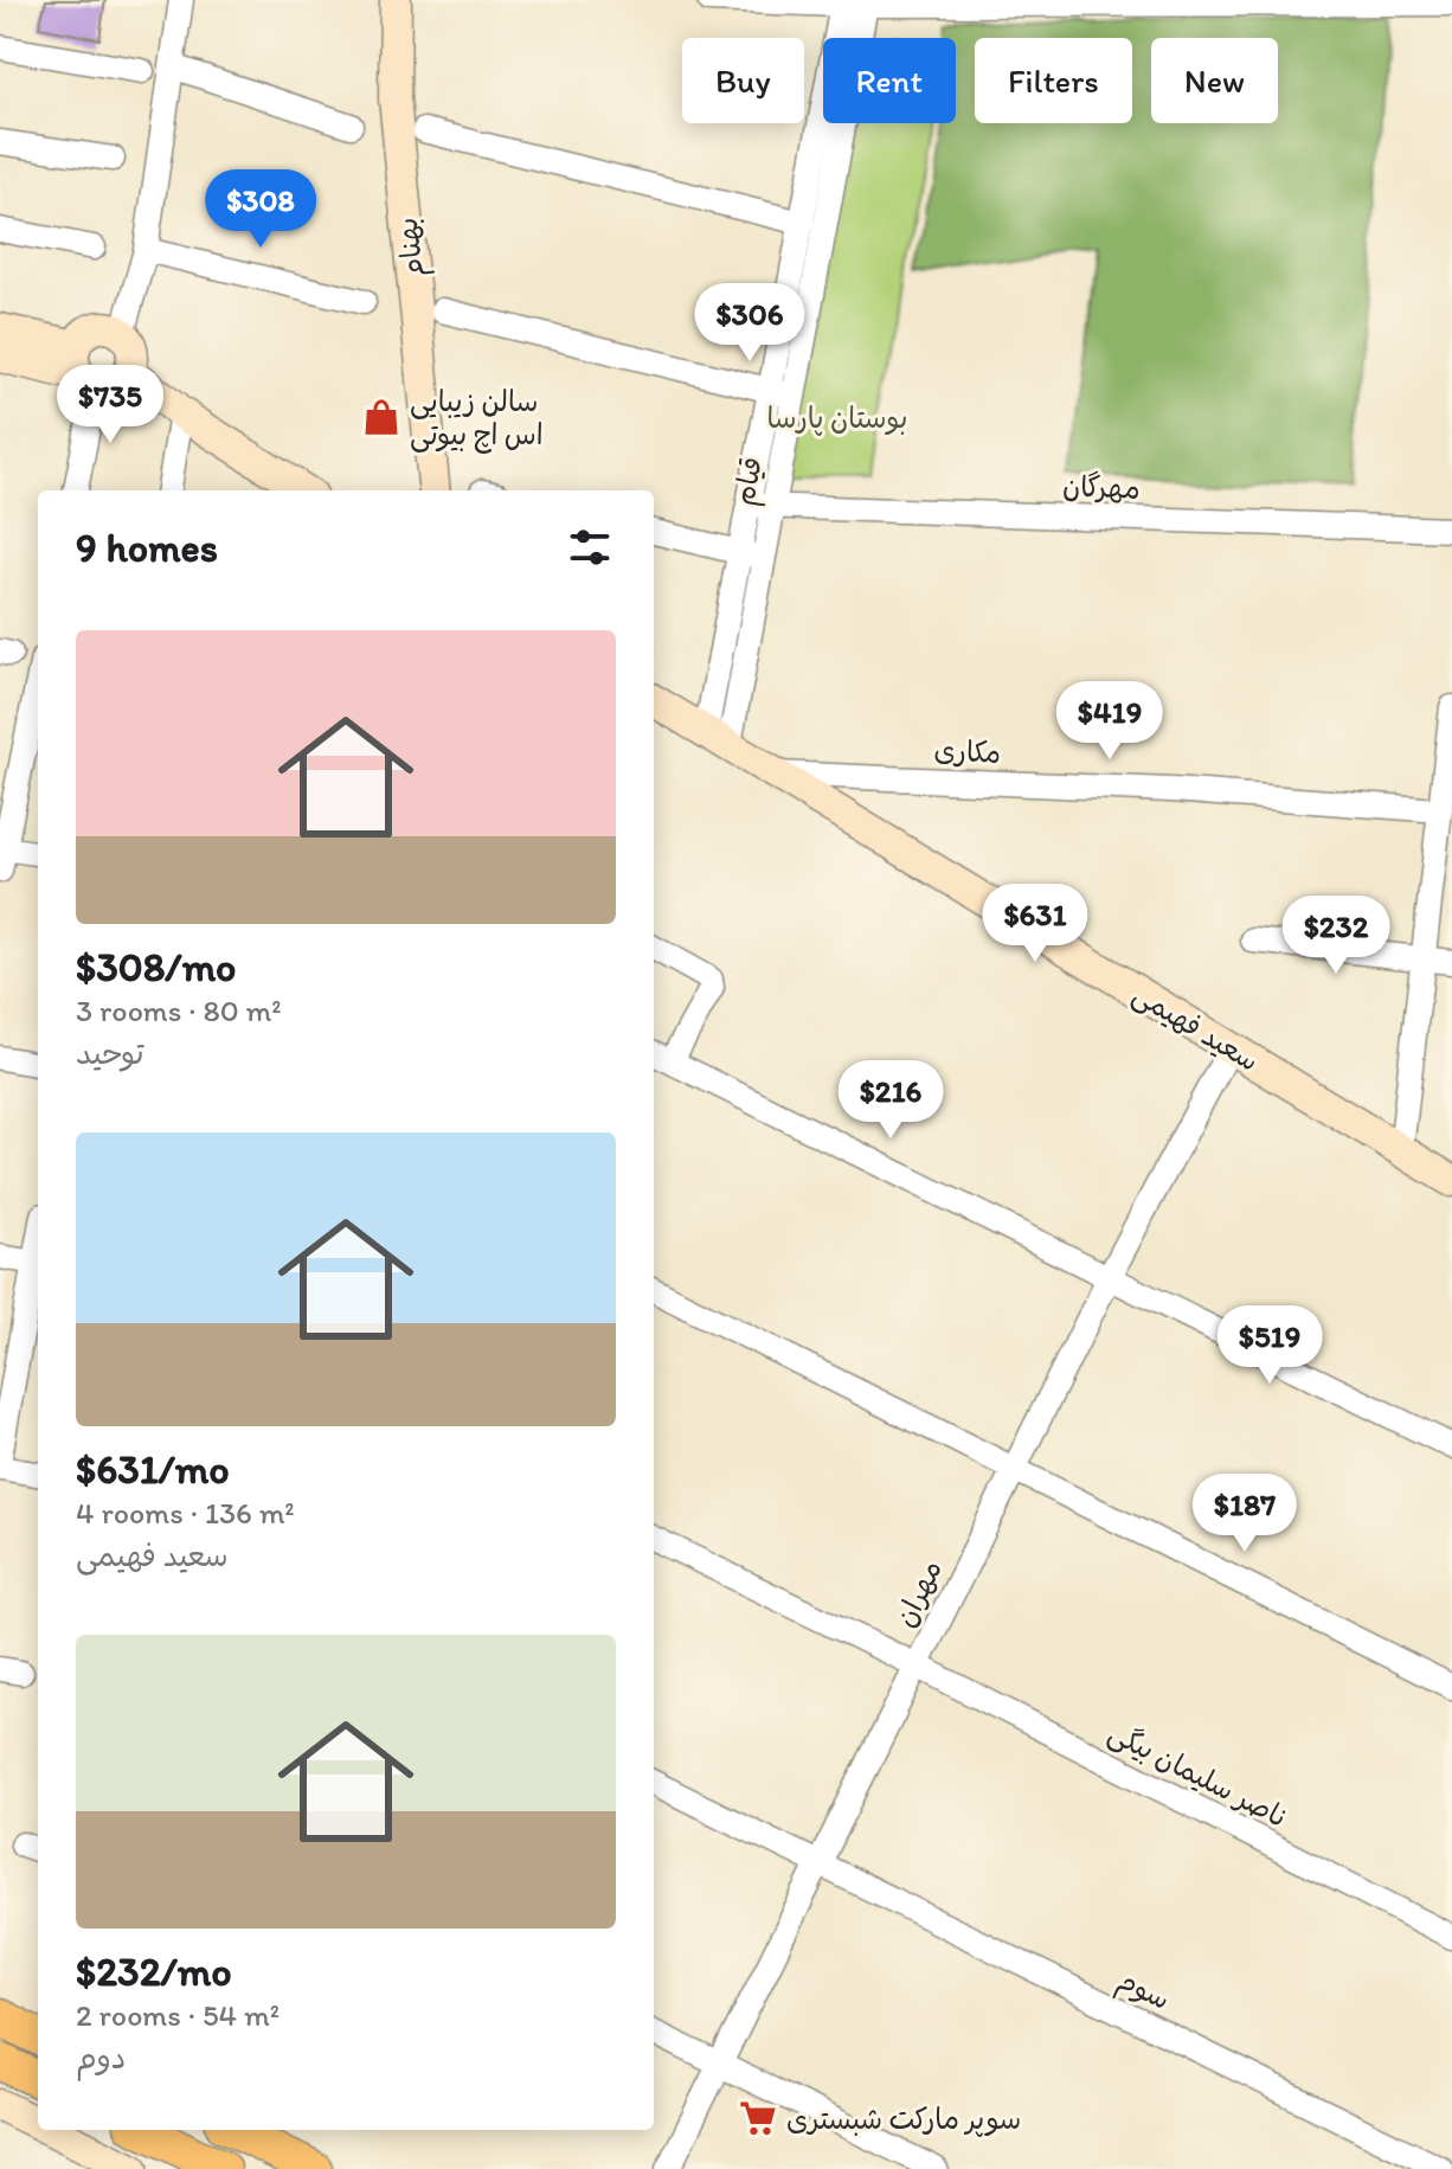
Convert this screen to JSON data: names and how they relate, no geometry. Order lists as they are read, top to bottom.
{
  "streets": {
    "main road": ["بهنام", "سعید فهیمی"],
    "street": [
      "قیام",
      "مهرگان",
      "مکاری",
      "مهران",
      "ناصر سلیمان بیگی",
      "سوم"
    ]
  },
  "crossings": [
    ["قیام", "مهرگان"],
    ["قیام", "سعید فهیمی"],
    ["مکاری", "سعید فهیمی"],
    ["سعید فهیمی", "مهران"],
    ["مهران", "ناصر سلیمان بیگی"],
    ["مهران", "سوم"]
  ],
  "parks": ["بوستان پارسا"],
  "places": {
    "shop": ["سالن زیبایی اس اچ بیوتی"],
    "supermarket": ["سوپر مارکت شبستری"]
  },
  "page": {
    "chip": [
      "Buy",
      "Rent",
      "Filters",
      "New"
    ],
    "price": [
      "$308",
      "$306",
      "$735",
      "$419",
      "$631",
      "$232",
      "$216",
      "$519",
      "$187"
    ],
    "heading": "9 homes",
    "list": [
      {
        "name": "$308/mo",
        "note": "3 rooms · 80 m² · توحید"
      },
      {
        "name": "$631/mo",
        "note": "4 rooms · 136 m² · سعید فهیمی"
      },
      {
        "name": "$232/mo",
        "note": "2 rooms · 54 m² · دوم"
      }
    ]
  }
}
